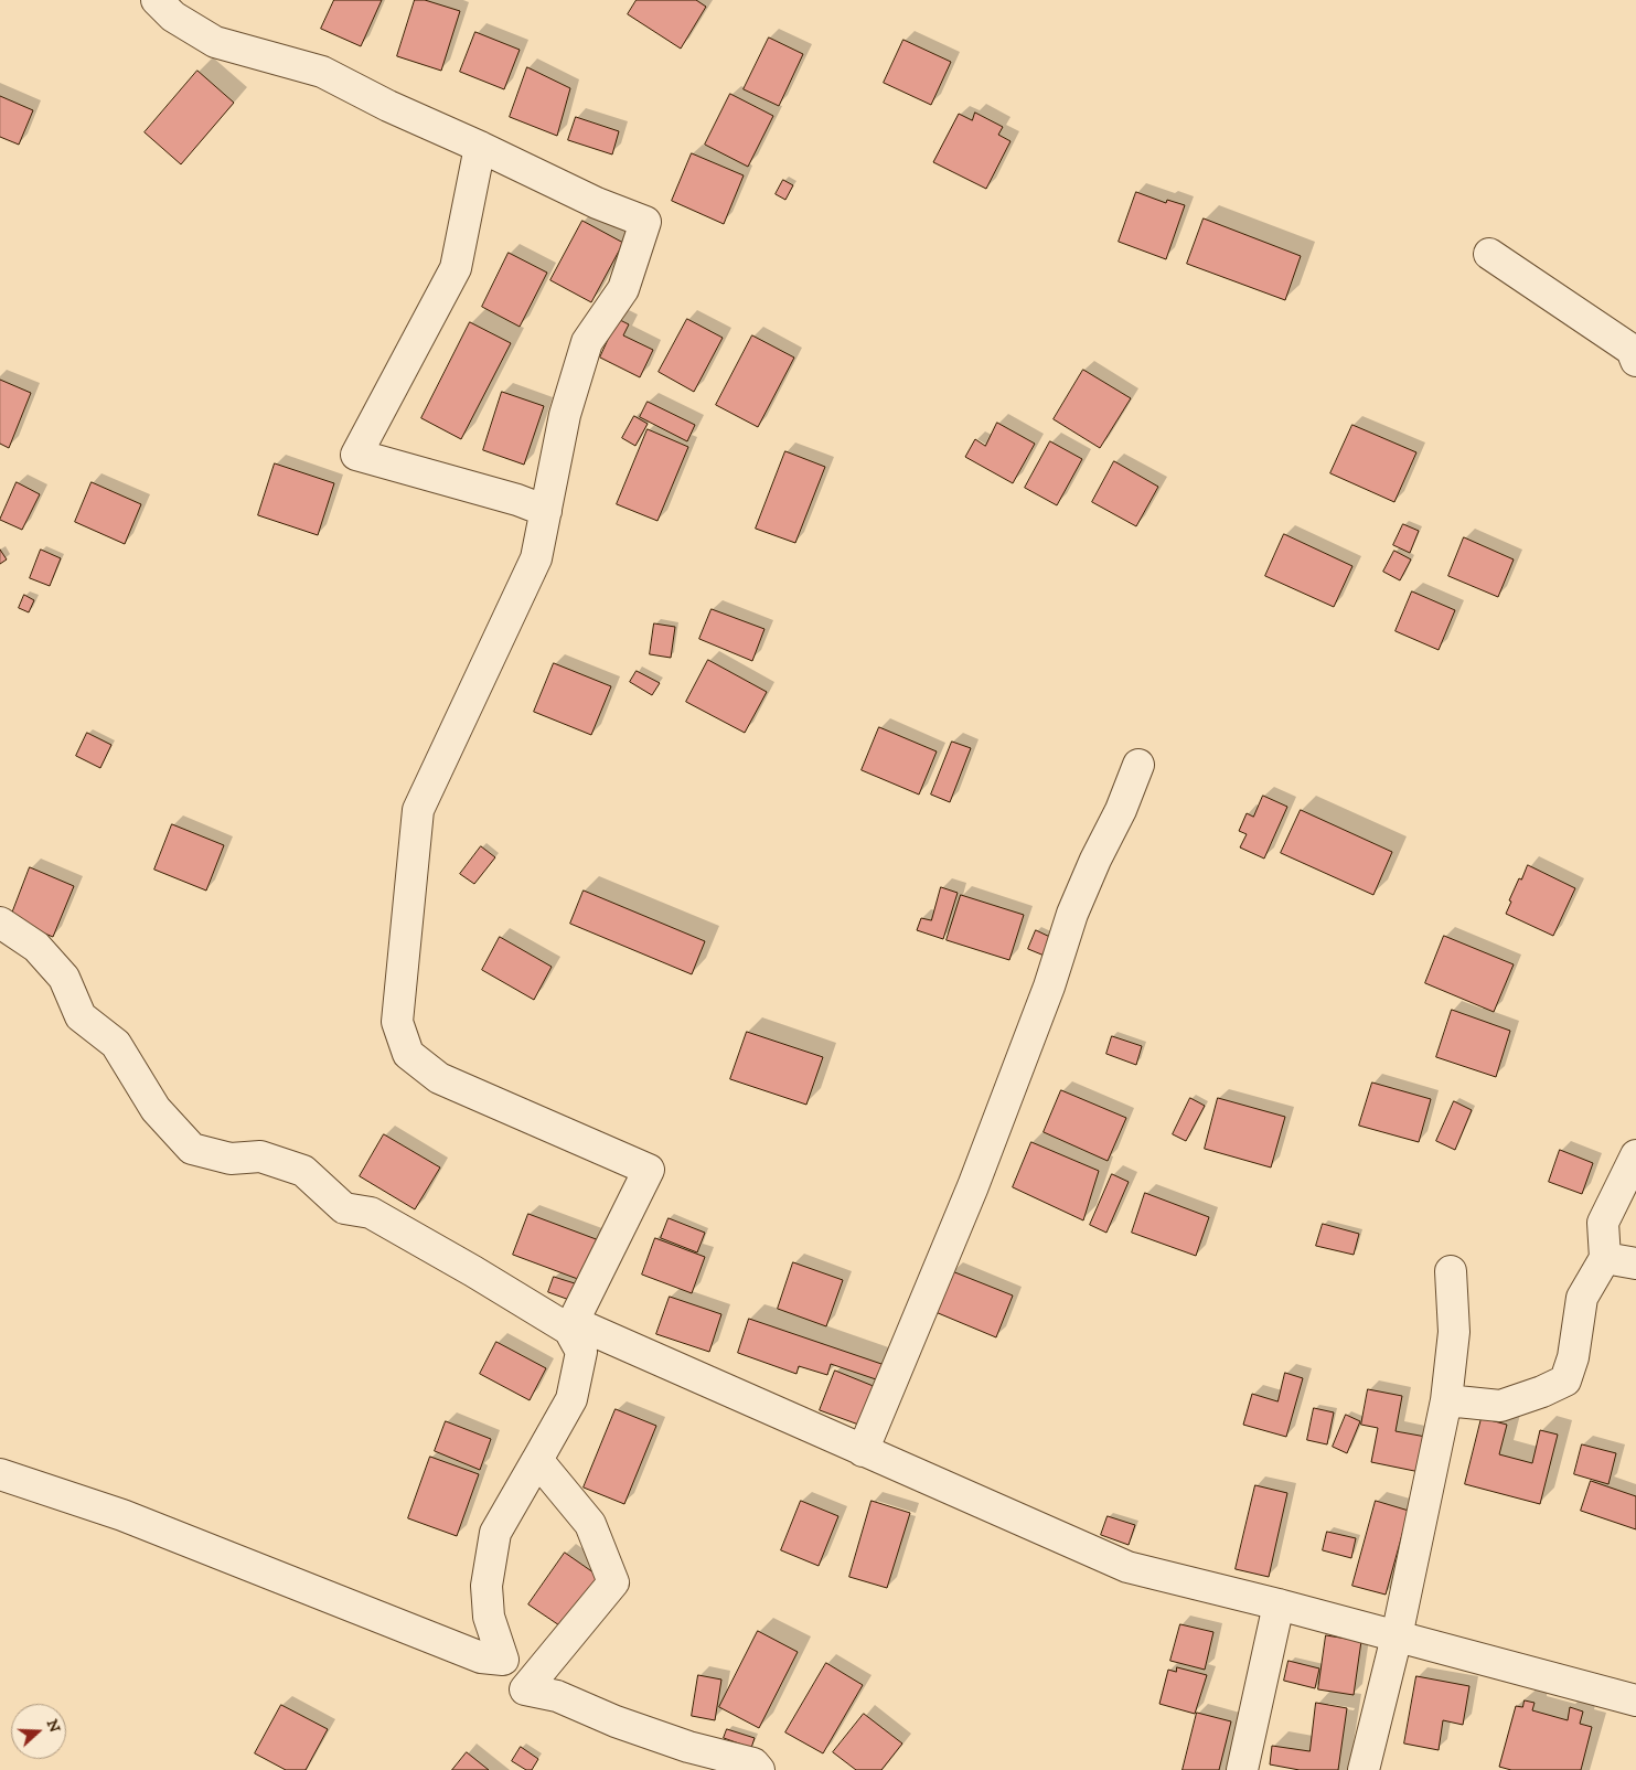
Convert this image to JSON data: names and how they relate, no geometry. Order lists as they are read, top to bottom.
{
  "north": "right"
}
